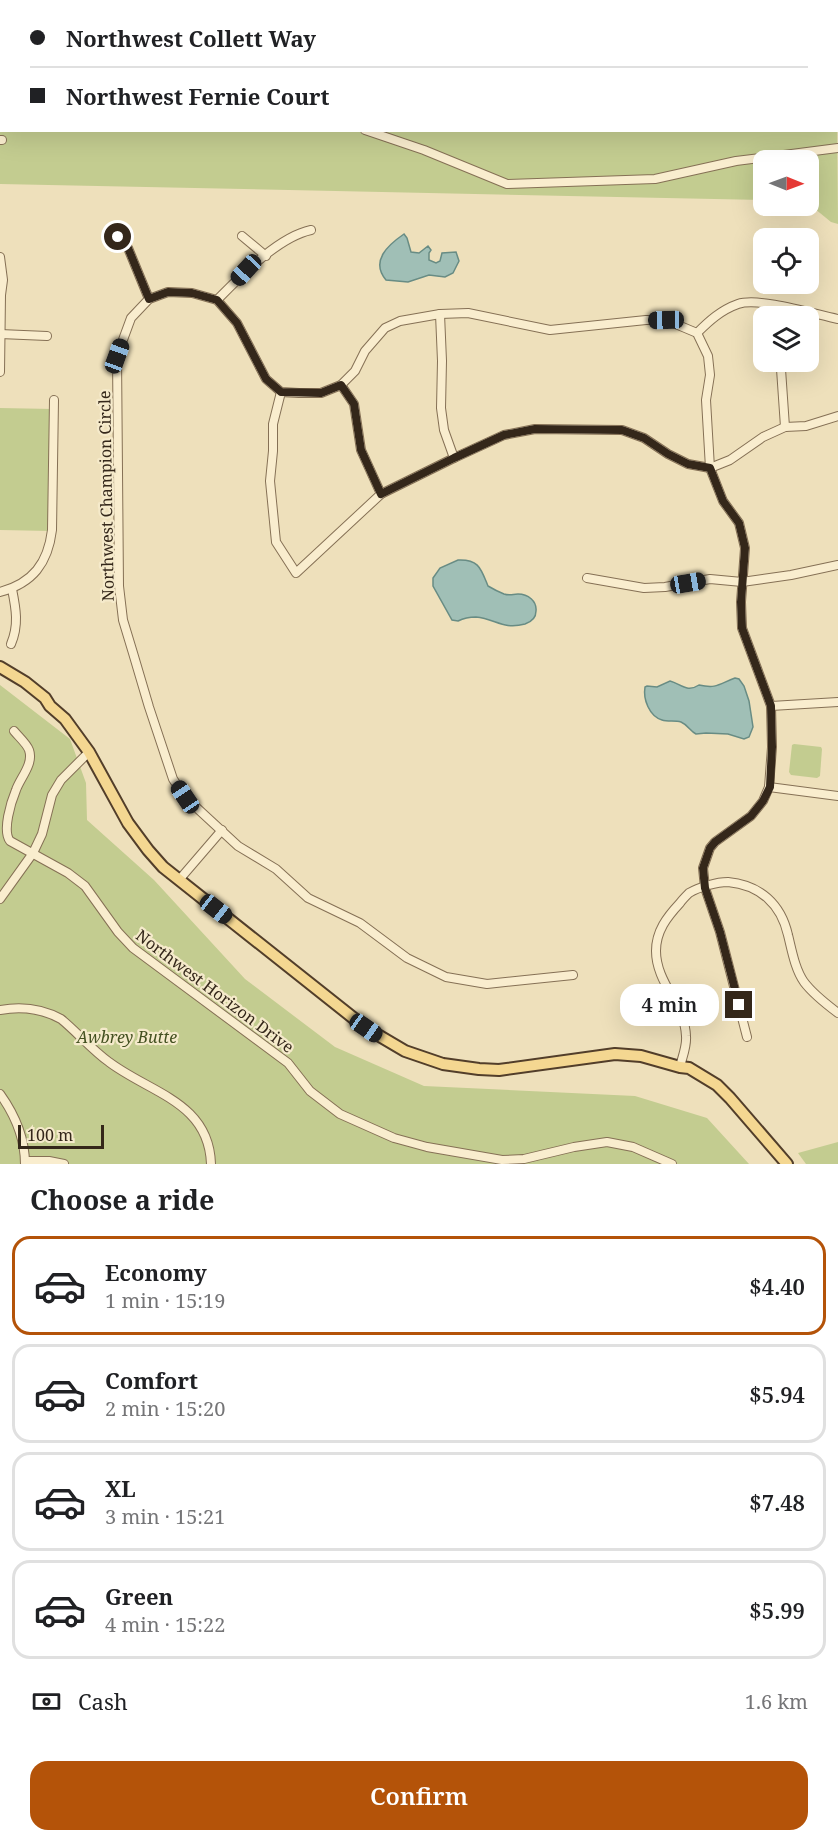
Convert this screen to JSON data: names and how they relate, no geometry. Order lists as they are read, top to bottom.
{
  "streets": {
    "street": ["Northwest Champion Circle", "Northwest Horizon Drive"]
  },
  "parks": ["Awbrey Butte"],
  "scale_bar": "100 m",
  "north": "right",
  "page": {
    "banner": ["Northwest Collett Way", "Northwest Fernie Court"],
    "bubble": "4 min",
    "scale": "100 m",
    "heading": "Choose a ride",
    "list": [
      {
        "name": "Economy",
        "note": "1 min · 15:19",
        "value": "$4.40"
      },
      {
        "name": "Comfort",
        "note": "2 min · 15:20",
        "value": "$5.94"
      },
      {
        "name": "XL",
        "note": "3 min · 15:21",
        "value": "$7.48"
      },
      {
        "name": "Green",
        "note": "4 min · 15:22",
        "value": "$5.99"
      }
    ],
    "pay": ["Cash", "1.6 km"],
    "buttons": "Confirm"
  }
}
